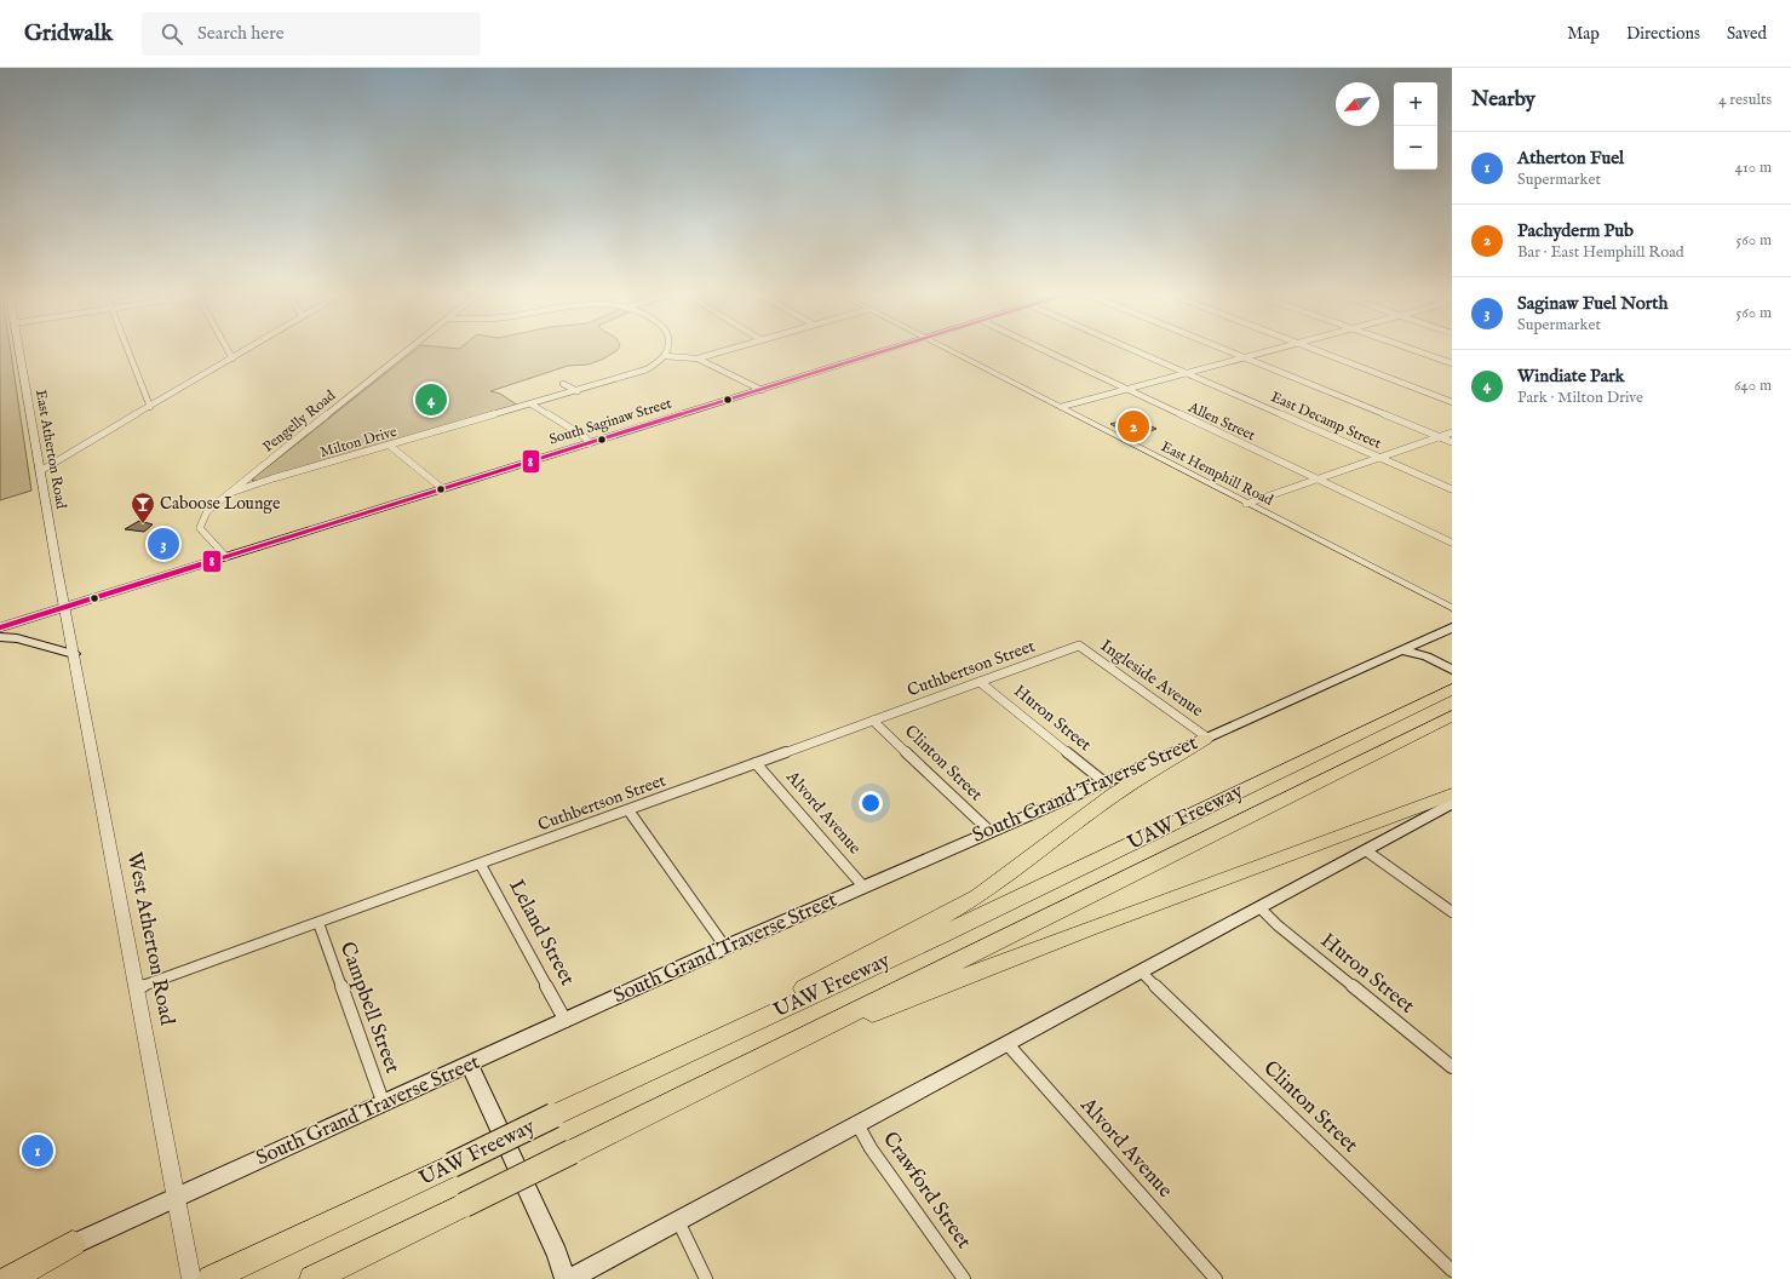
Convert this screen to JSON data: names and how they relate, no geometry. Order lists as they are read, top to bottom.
{
  "streets": {
    "highway": ["UAW Freeway"],
    "main road": ["South Saginaw Street", "South Grand Traverse Street"],
    "street": [
      "East Decamp Street",
      "Pengelly Road",
      "Allen Street",
      "Milton Drive",
      "East Atherton Road",
      "East Hemphill Road",
      "Cuthbertson Street",
      "Ingleside Avenue",
      "Huron Street",
      "Clinton Street",
      "Alvord Avenue",
      "Leland Street",
      "West Atherton Road",
      "Campbell Street",
      "Crawford Street"
    ]
  },
  "crossings": [
    ["Pengelly Road", "South Saginaw Street"],
    ["Pengelly Road", "Milton Drive"],
    ["South Saginaw Street", "East Atherton Road"],
    ["South Saginaw Street", "West Atherton Road"],
    ["East Atherton Road", "West Atherton Road"],
    ["Cuthbertson Street", "Ingleside Avenue"],
    ["Cuthbertson Street", "Huron Street"],
    ["Cuthbertson Street", "Clinton Street"],
    ["Cuthbertson Street", "Alvord Avenue"],
    ["Cuthbertson Street", "Leland Street"],
    ["Cuthbertson Street", "West Atherton Road"],
    ["Cuthbertson Street", "Campbell Street"],
    ["Ingleside Avenue", "South Grand Traverse Street"],
    ["Huron Street", "South Grand Traverse Street"],
    ["Clinton Street", "South Grand Traverse Street"],
    ["South Grand Traverse Street", "Alvord Avenue"],
    ["South Grand Traverse Street", "Leland Street"],
    ["South Grand Traverse Street", "West Atherton Road"],
    ["South Grand Traverse Street", "Campbell Street"]
  ],
  "places": {
    "bar": ["Caboose Lounge"]
  },
  "lines": ["transit line 8"],
  "north": "bottom left",
  "page": {
    "header": "Gridwalk",
    "search": "Search here",
    "nav": ["Map", "Directions", "Saved"],
    "heading": ["Nearby", "4 results"],
    "map_buttons": ["+", "−"],
    "list": [
      {
        "mark": "1",
        "name": "Atherton Fuel",
        "note": "Supermarket",
        "value": "410 m"
      },
      {
        "mark": "2",
        "name": "Pachyderm Pub",
        "note": "Bar · East Hemphill Road",
        "value": "560 m"
      },
      {
        "mark": "3",
        "name": "Saginaw Fuel North",
        "note": "Supermarket",
        "value": "560 m"
      },
      {
        "mark": "4",
        "name": "Windiate Park",
        "note": "Park · Milton Drive",
        "value": "640 m"
      }
    ],
    "pins": [
      "4",
      "2",
      "3",
      "1"
    ]
  }
}
